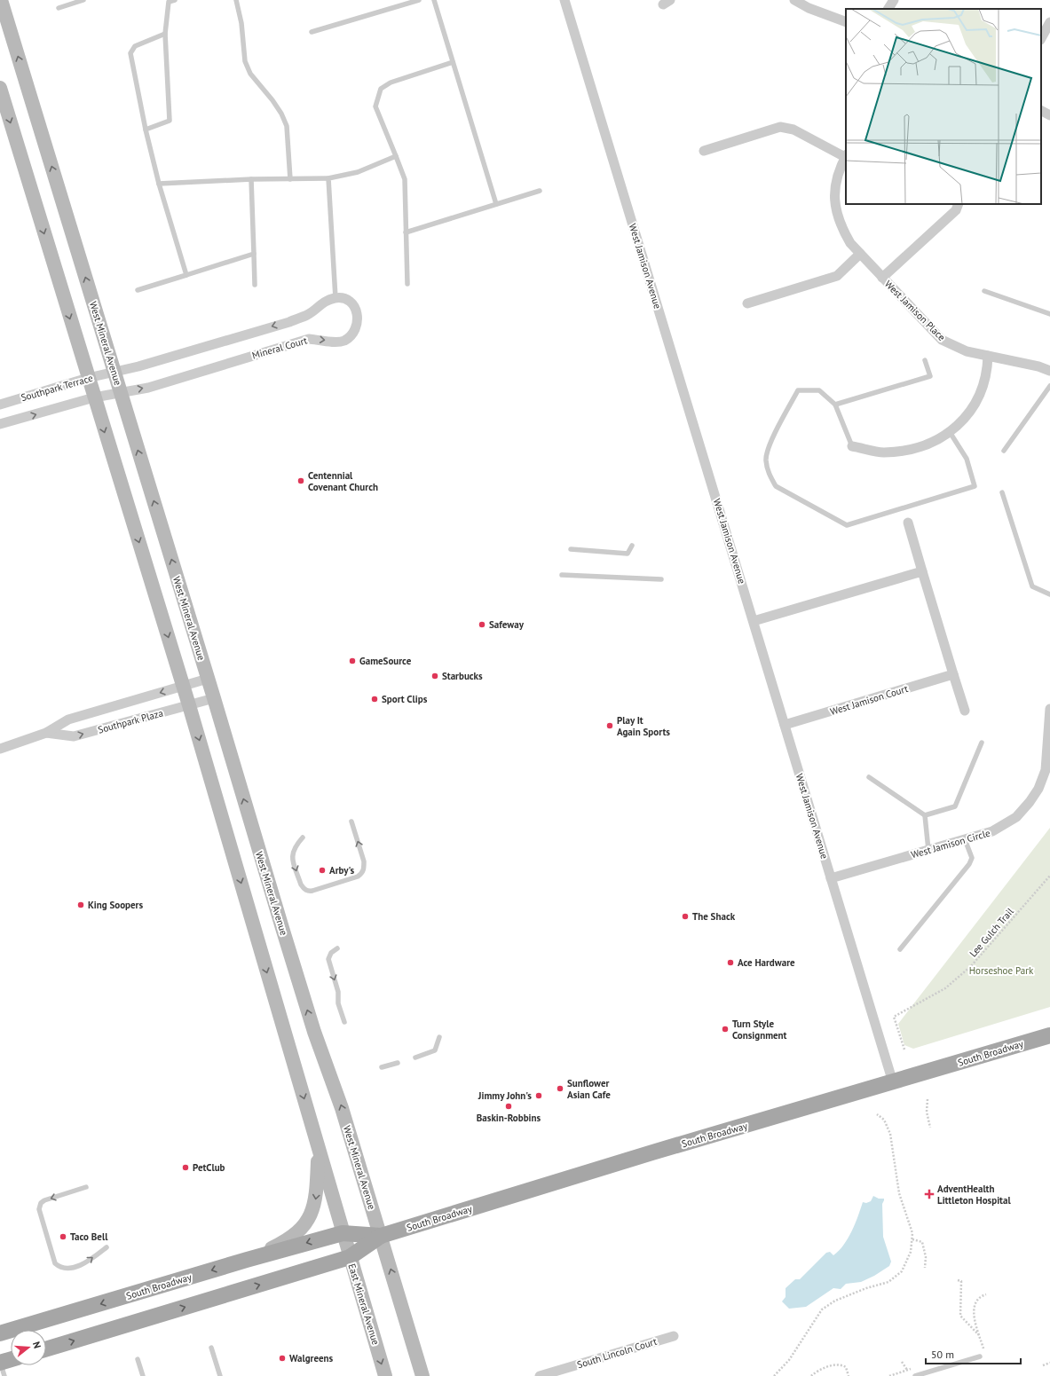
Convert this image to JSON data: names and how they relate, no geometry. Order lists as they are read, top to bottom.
{
  "streets": {
    "main road": ["West Mineral Avenue", "South Broadway", "East Mineral Avenue"],
    "street": [
      "West Jamison Avenue",
      "West Jamison Place",
      "Mineral Court",
      "Southpark Terrace",
      "West Jamison Court",
      "Southpark Plaza",
      "West Jamison Circle",
      "South Lincoln Court"
    ],
    "path": ["Lee Gulch Trail"]
  },
  "crossings": [
    ["West Jamison Avenue", "West Jamison Court"],
    ["West Jamison Avenue", "West Jamison Circle"],
    ["West Jamison Avenue", "South Broadway"],
    ["West Mineral Avenue", "Mineral Court"],
    ["West Mineral Avenue", "Southpark Terrace"],
    ["West Mineral Avenue", "Southpark Plaza"],
    ["West Mineral Avenue", "South Broadway"],
    ["Mineral Court", "Southpark Terrace"],
    ["South Broadway", "East Mineral Avenue"]
  ],
  "parks": ["Horseshoe Park"],
  "places": {
    "other": [
      "Centennial Covenant Church",
      "Safeway",
      "GameSource",
      "Starbucks",
      "Sport Clips",
      "Play It Again Sports",
      "Arby's",
      "King Soopers",
      "The Shack",
      "Ace Hardware",
      "Turn Style Consignment",
      "Sunflower Asian Cafe",
      "Jimmy John's",
      "Baskin-Robbins",
      "PetClub",
      "Taco Bell",
      "Walgreens"
    ],
    "health": ["AdventHealth Littleton Hospital"]
  },
  "scale_bar": "50 m",
  "north": "right"
}
